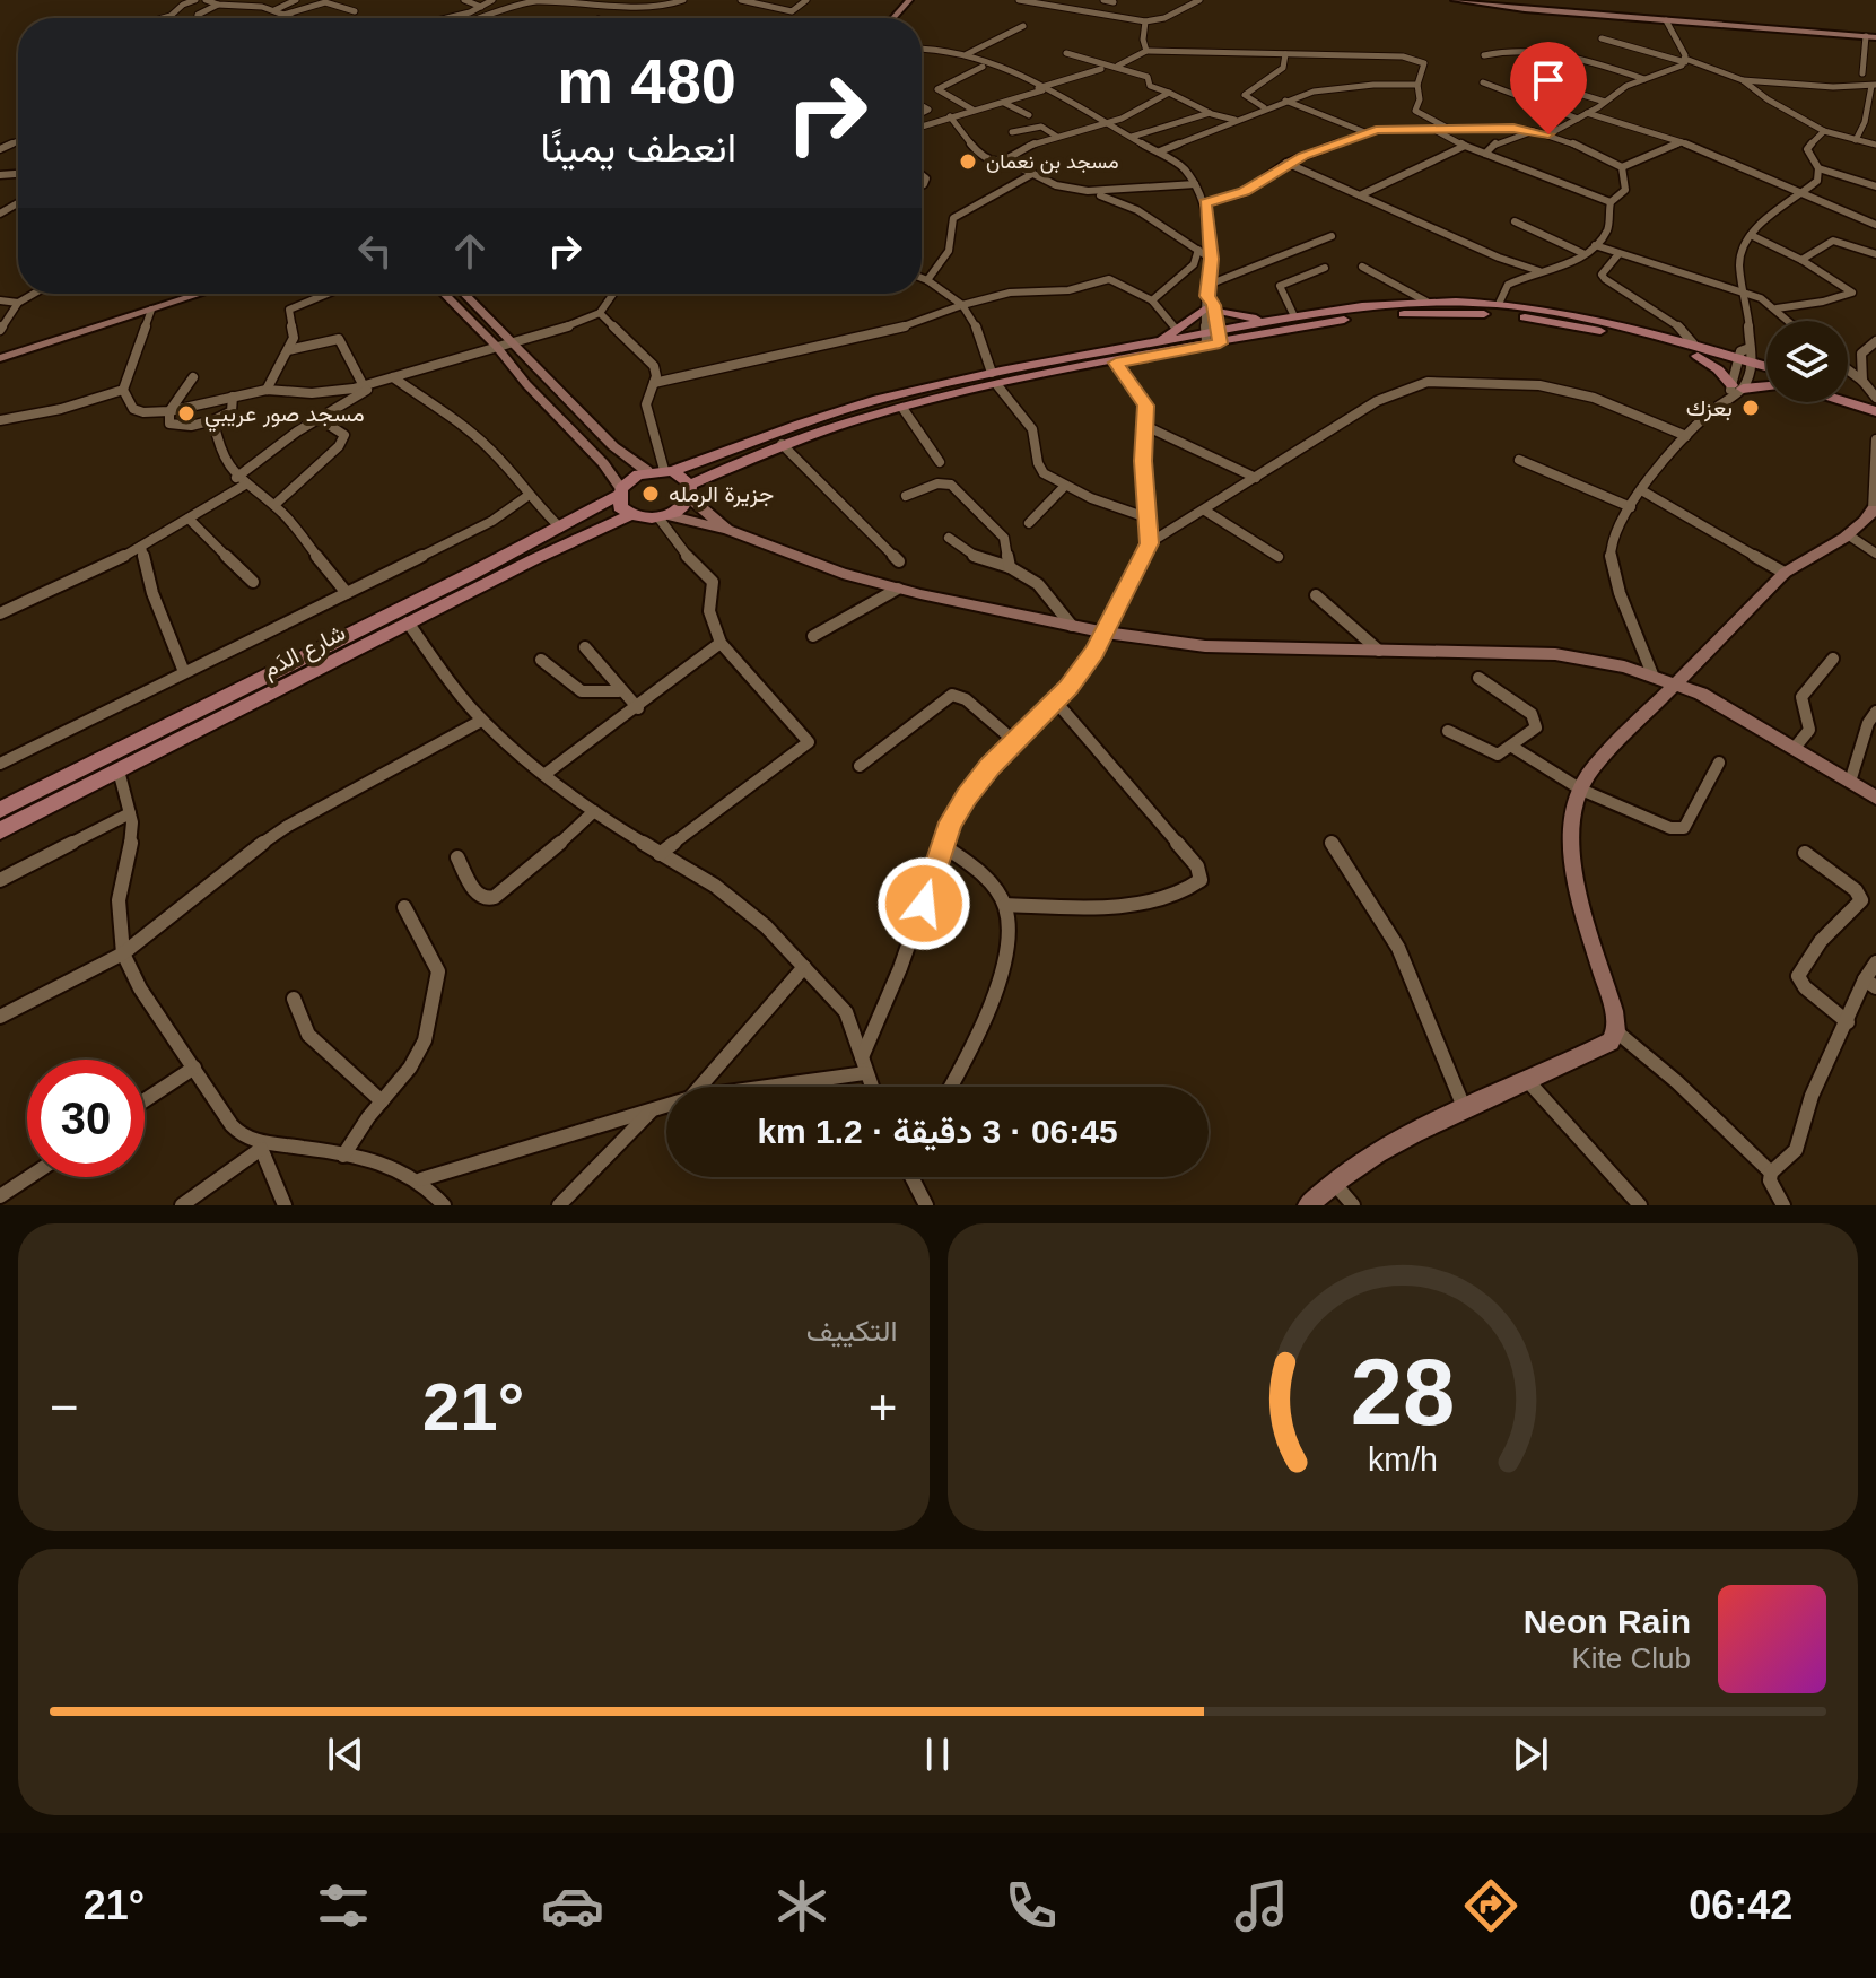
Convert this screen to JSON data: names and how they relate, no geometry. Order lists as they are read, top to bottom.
{
  "streets": {
    "main road": ["شارع الدَم"]
  },
  "places": [
    "مسجد بن نعمان",
    "بعزك",
    "مسجد صور عريبي",
    "جزيرة الرمله"
  ],
  "page": {
    "turn": ["480 m", "انعطف يمينًا"],
    "limit": "30",
    "trip": "06:45 · 3 دقيقة · 1.2 km",
    "tile": "التكييف",
    "heat": ["−", "21°", "+"],
    "song": ["Neon Rain", "Kite Club"],
    "tabs": ["06:42", "21°"],
    "gauge": ["28", "km/h"]
  }
}
